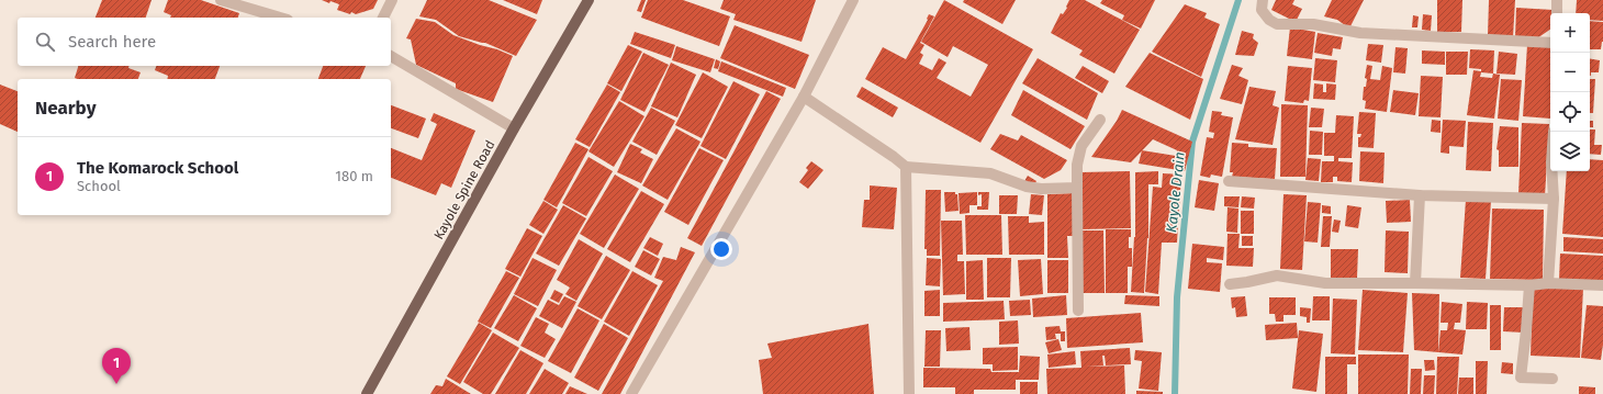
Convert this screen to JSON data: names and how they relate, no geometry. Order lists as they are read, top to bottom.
{
  "streets": {
    "main road": ["Kayole Spine Road"]
  },
  "water": ["Kayole Drain"],
  "page": {
    "map_buttons": ["+", "−"],
    "search": "Search here",
    "heading": "Nearby",
    "list": [
      {
        "mark": "1",
        "name": "The Komarock School",
        "note": "School",
        "value": "180 m"
      }
    ],
    "pins": "1"
  }
}
